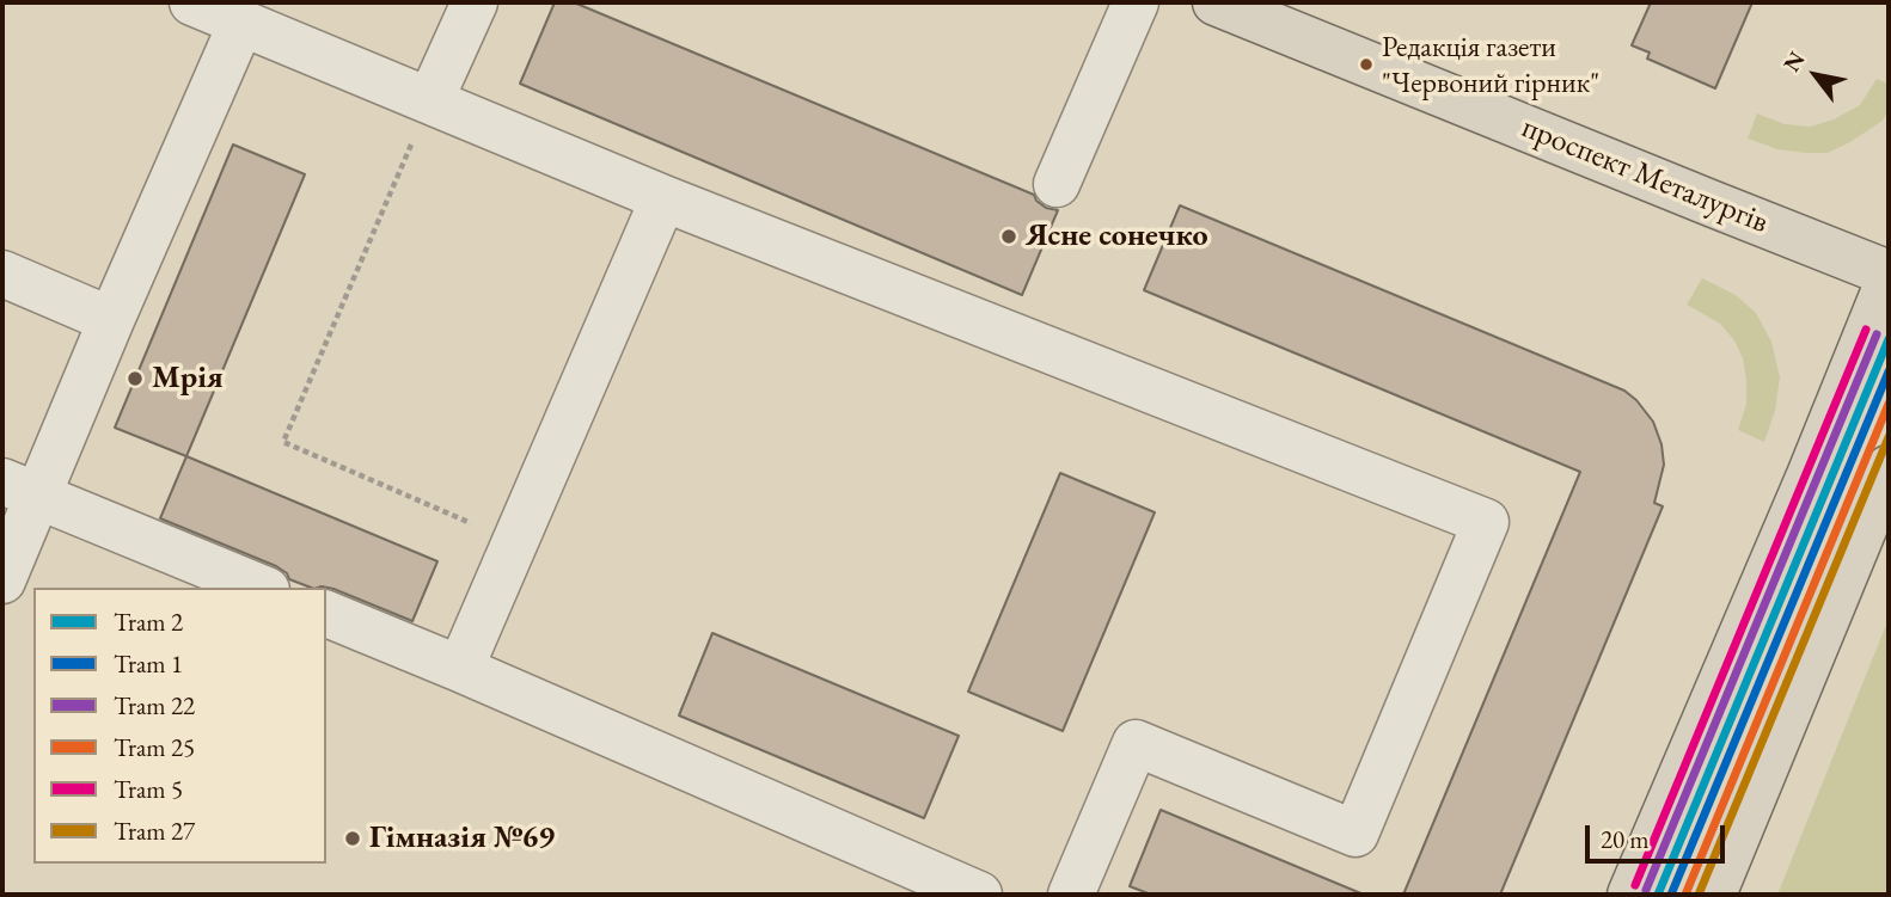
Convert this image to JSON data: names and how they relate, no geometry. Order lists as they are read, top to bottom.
{
  "streets": {
    "main road": ["проспект Металургів"]
  },
  "places": [
    "Редакція газети \"Червоний гірник\"",
    "Ясне сонечко",
    "Мрія",
    "Гімназія №69"
  ],
  "lines": [
    "tram line 5",
    "tram line 22",
    "tram line 2",
    "tram line 1",
    "tram line 25",
    "tram line 27"
  ],
  "legend": [
    "Tram 2",
    "Tram 1",
    "Tram 22",
    "Tram 25",
    "Tram 5",
    "Tram 27"
  ],
  "scale_bar": "20 m",
  "north": "top left"
}
